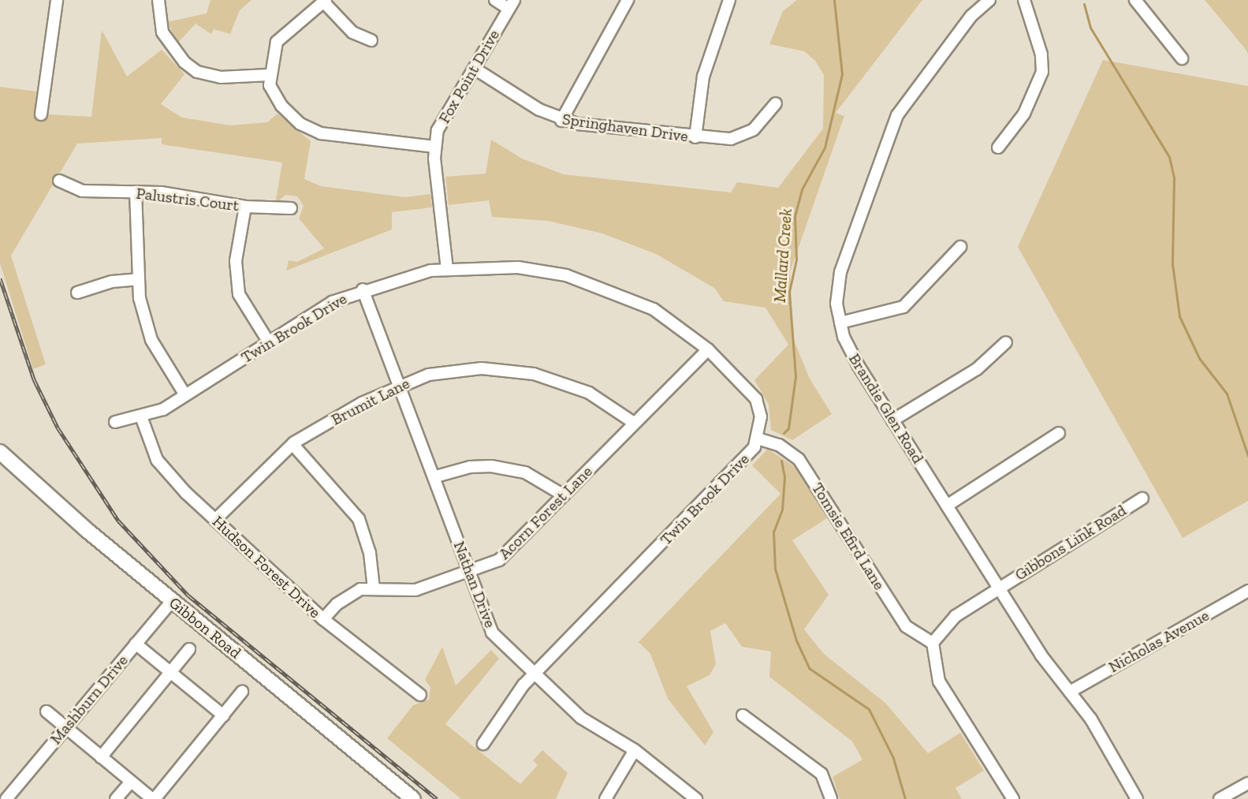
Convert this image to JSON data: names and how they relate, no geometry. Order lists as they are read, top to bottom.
{
  "streets": {
    "main road": ["Gibbon Road"],
    "street": [
      "Fox Point Drive",
      "Springhaven Drive",
      "Palustris Court",
      "Twin Brook Drive",
      "Brumit Lane",
      "Brandie Glen Road",
      "Acorn Forest Lane",
      "Tomsie Efird Lane",
      "Gibbons Link Road",
      "Hudson Forest Drive",
      "Nathan Drive",
      "Nicholas Avenue",
      "Mashburn Drive"
    ]
  },
  "crossings": [
    ["Fox Point Drive", "Springhaven Drive"],
    ["Fox Point Drive", "Twin Brook Drive"],
    ["Twin Brook Drive", "Acorn Forest Lane"],
    ["Twin Brook Drive", "Tomsie Efird Lane"],
    ["Twin Brook Drive", "Hudson Forest Drive"],
    ["Twin Brook Drive", "Nathan Drive"],
    ["Brumit Lane", "Acorn Forest Lane"],
    ["Brumit Lane", "Hudson Forest Drive"],
    ["Brumit Lane", "Nathan Drive"],
    ["Brandie Glen Road", "Gibbons Link Road"],
    ["Brandie Glen Road", "Nicholas Avenue"],
    ["Acorn Forest Lane", "Hudson Forest Drive"],
    ["Acorn Forest Lane", "Nathan Drive"],
    ["Tomsie Efird Lane", "Gibbons Link Road"],
    ["Gibbon Road", "Mashburn Drive"]
  ],
  "water": ["Mallard Creek"]
}
